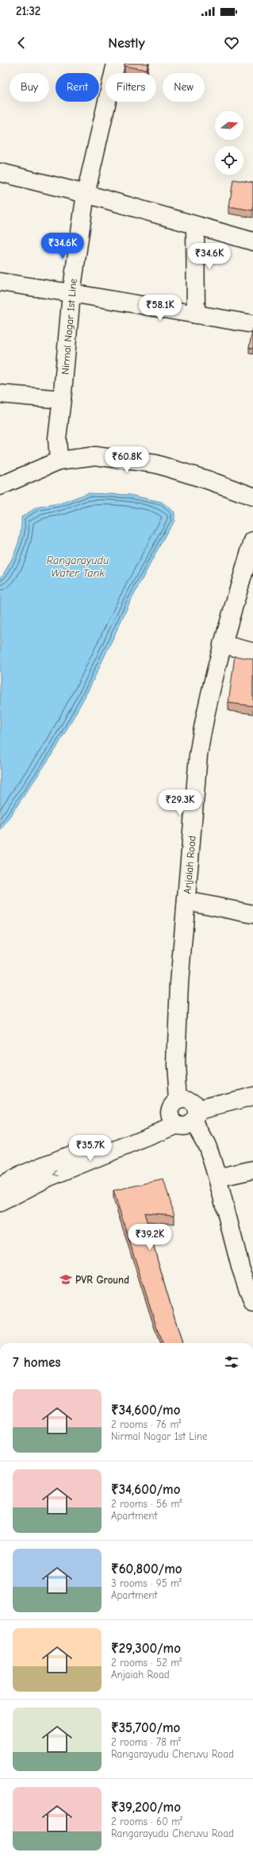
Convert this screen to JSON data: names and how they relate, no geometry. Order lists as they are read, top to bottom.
{
  "streets": {
    "street": ["Nirmal Nagar 1st Line", "Anjaiah Road"]
  },
  "water": ["Rangarayudu Water Tank"],
  "places": {
    "school or university": ["PVR Ground"]
  },
  "north": "right",
  "page": {
    "status": "21:32",
    "header": "Nestly",
    "chip": [
      "Buy",
      "Rent",
      "Filters",
      "New"
    ],
    "price": [
      "₹34.6K",
      "₹34.6K",
      "₹58.1K",
      "₹60.8K",
      "₹29.3K",
      "₹35.7K",
      "₹39.2K"
    ],
    "heading": "7 homes",
    "list": [
      {
        "name": "₹34,600/mo",
        "note": "2 rooms · 76 m² · Nirmal Nagar 1st Line"
      },
      {
        "name": "₹34,600/mo",
        "note": "2 rooms · 56 m² · Apartment"
      },
      {
        "name": "₹60,800/mo",
        "note": "3 rooms · 95 m² · Apartment"
      },
      {
        "name": "₹29,300/mo",
        "note": "2 rooms · 52 m² · Anjaiah Road"
      },
      {
        "name": "₹35,700/mo",
        "note": "2 rooms · 78 m² · Rangarayudu Cheruvu Road"
      },
      {
        "name": "₹39,200/mo",
        "note": "2 rooms · 60 m² · Rangarayudu Cheruvu Road"
      }
    ]
  }
}
